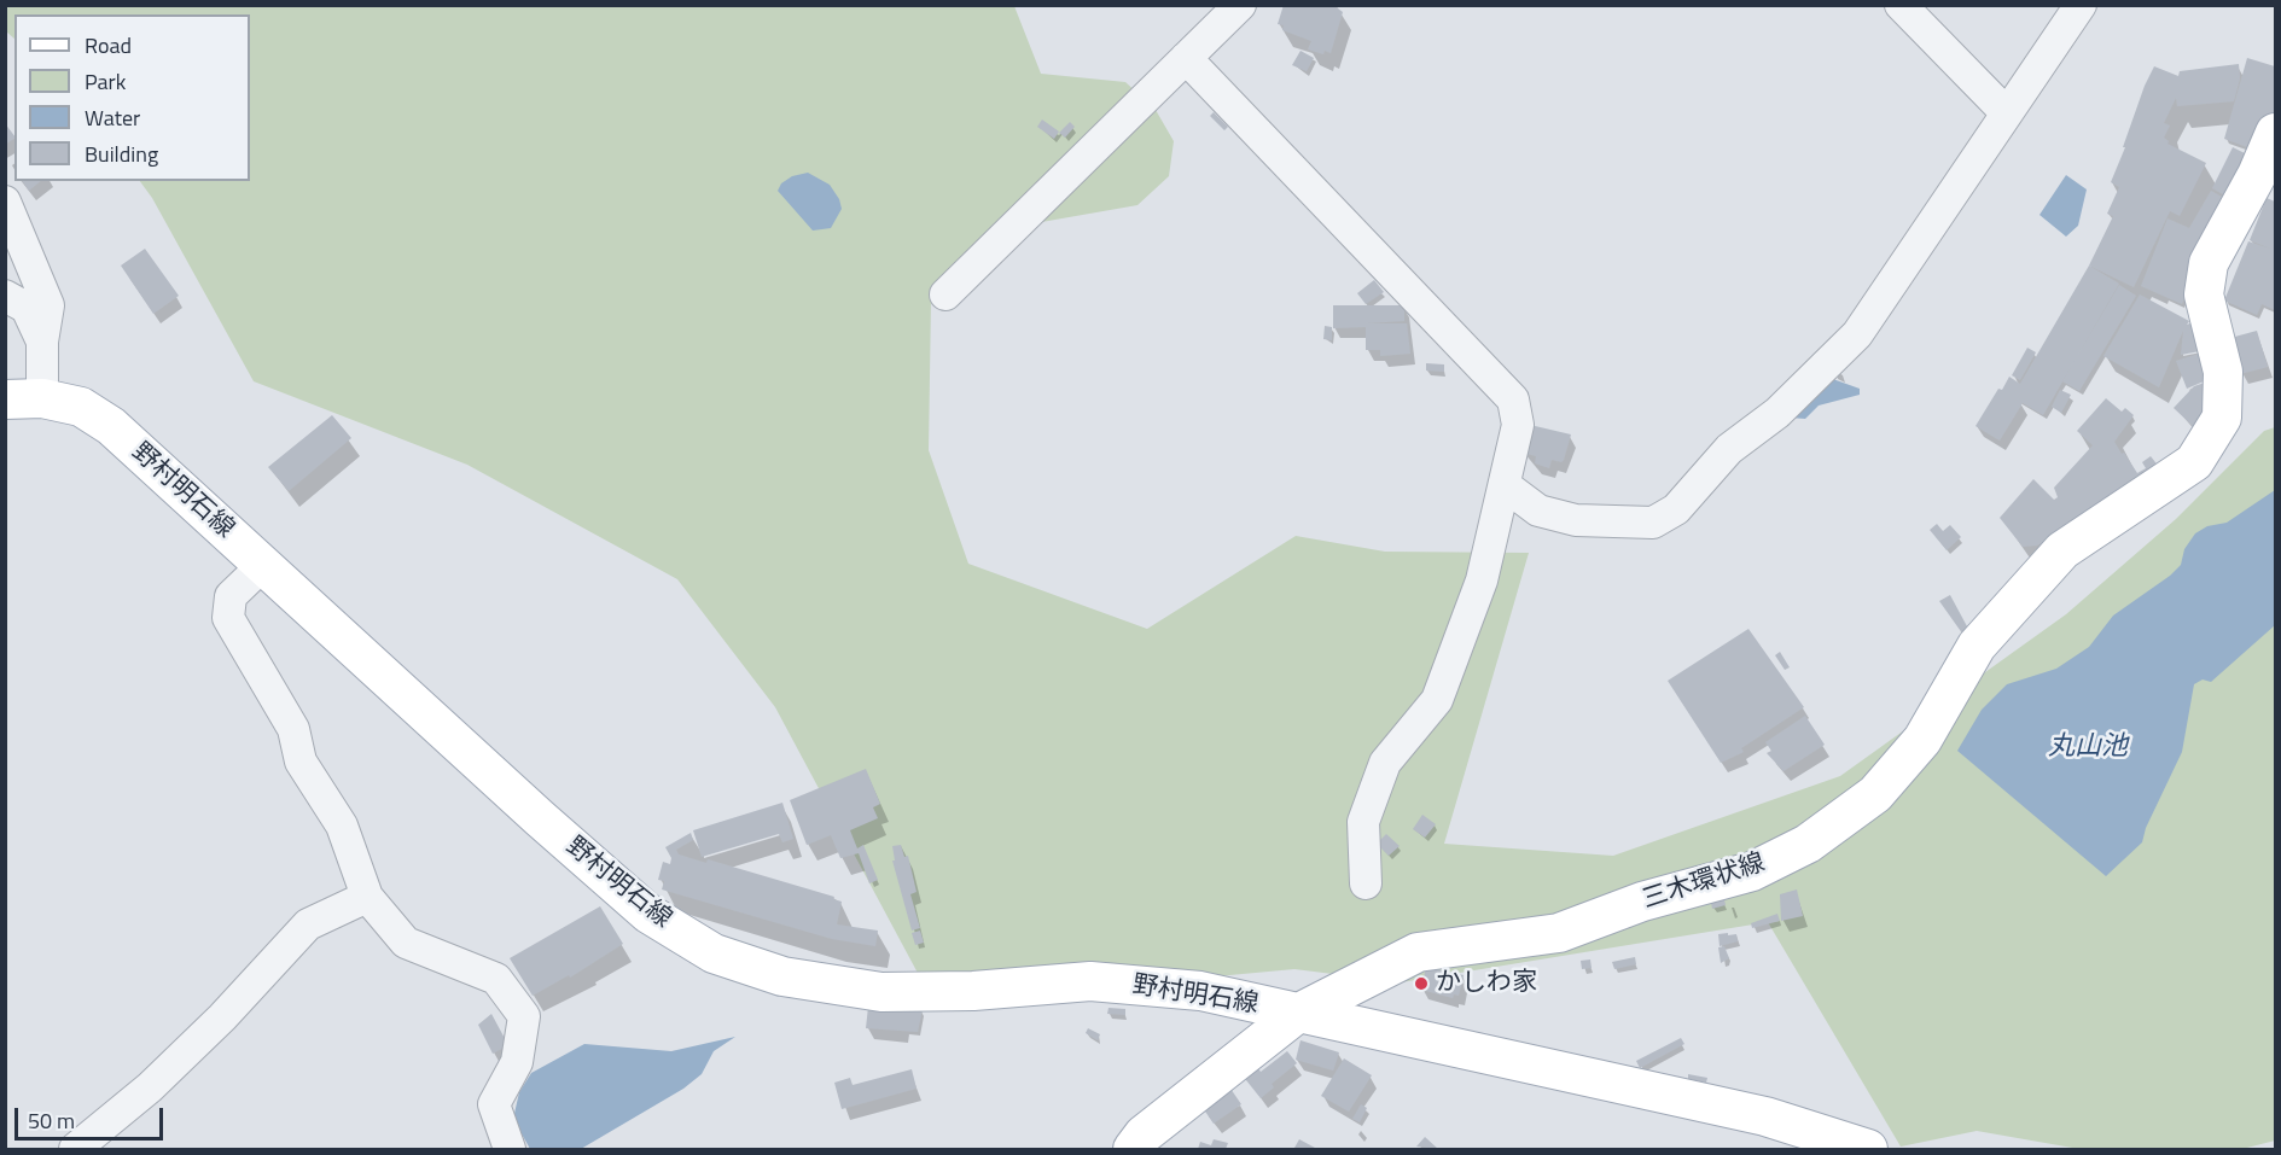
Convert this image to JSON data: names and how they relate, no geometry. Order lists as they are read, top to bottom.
{
  "streets": {
    "main road": ["野村明石線", "三木環状線"]
  },
  "crossings": [
    ["野村明石線", "三木環状線"]
  ],
  "water": ["丸山池"],
  "places": ["かしわ家"],
  "legend": [
    "Road",
    "Park",
    "Water",
    "Building"
  ],
  "scale_bar": "50 m"
}
